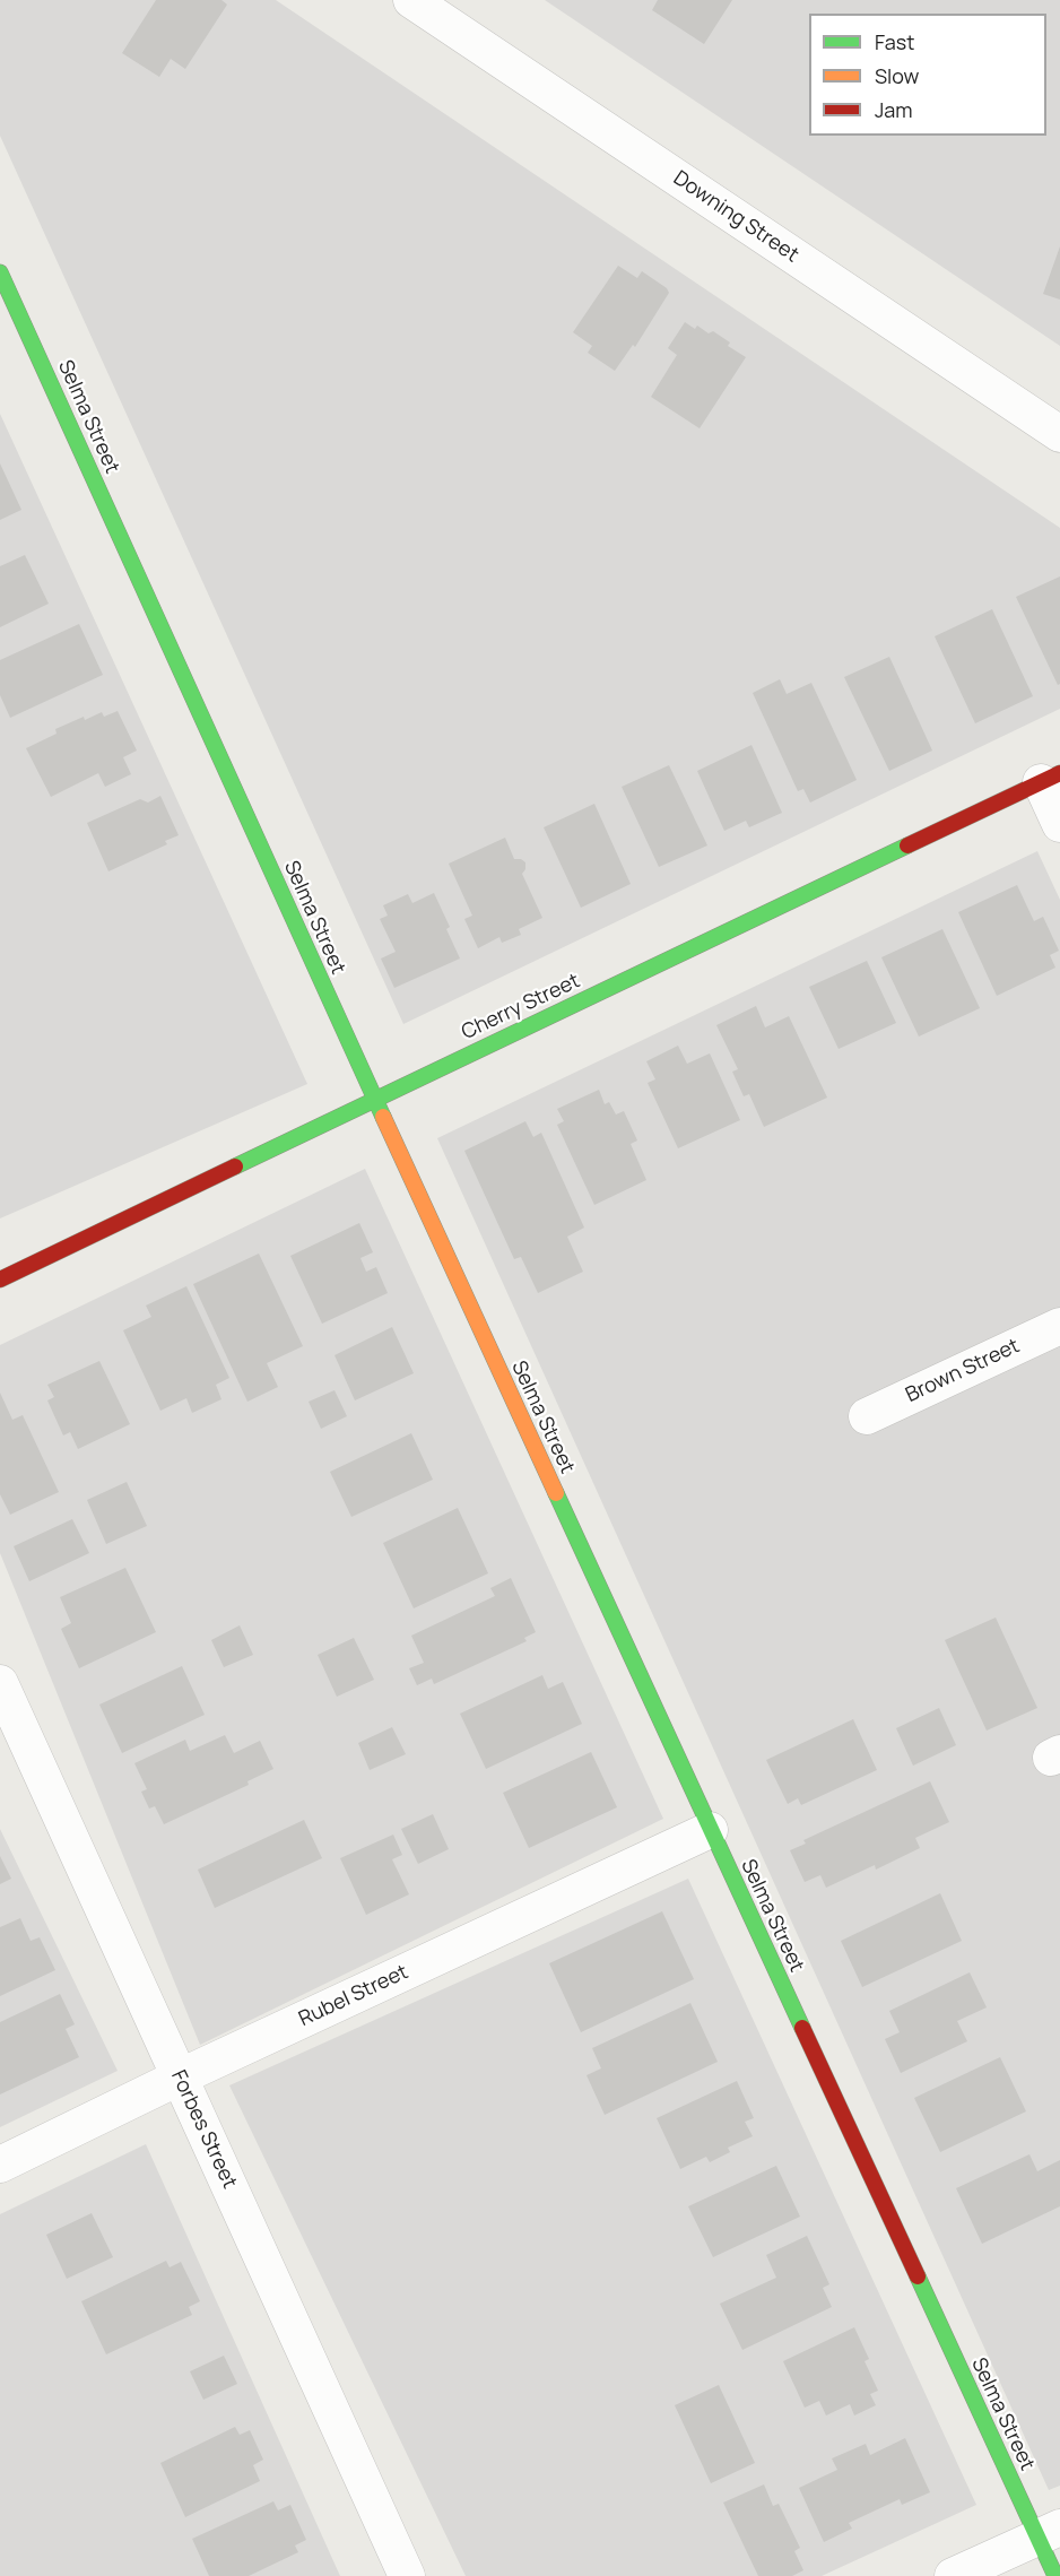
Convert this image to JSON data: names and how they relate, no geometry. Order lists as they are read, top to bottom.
{
  "streets": {
    "street": [
      "Downing Street",
      "Selma Street",
      "Cherry Street",
      "Brown Street",
      "Rubel Street",
      "Forbes Street"
    ]
  },
  "crossings": [
    ["Selma Street", "Cherry Street"],
    ["Selma Street", "Rubel Street"],
    ["Rubel Street", "Forbes Street"]
  ],
  "legend": ["Fast", "Slow", "Jam"]
}
